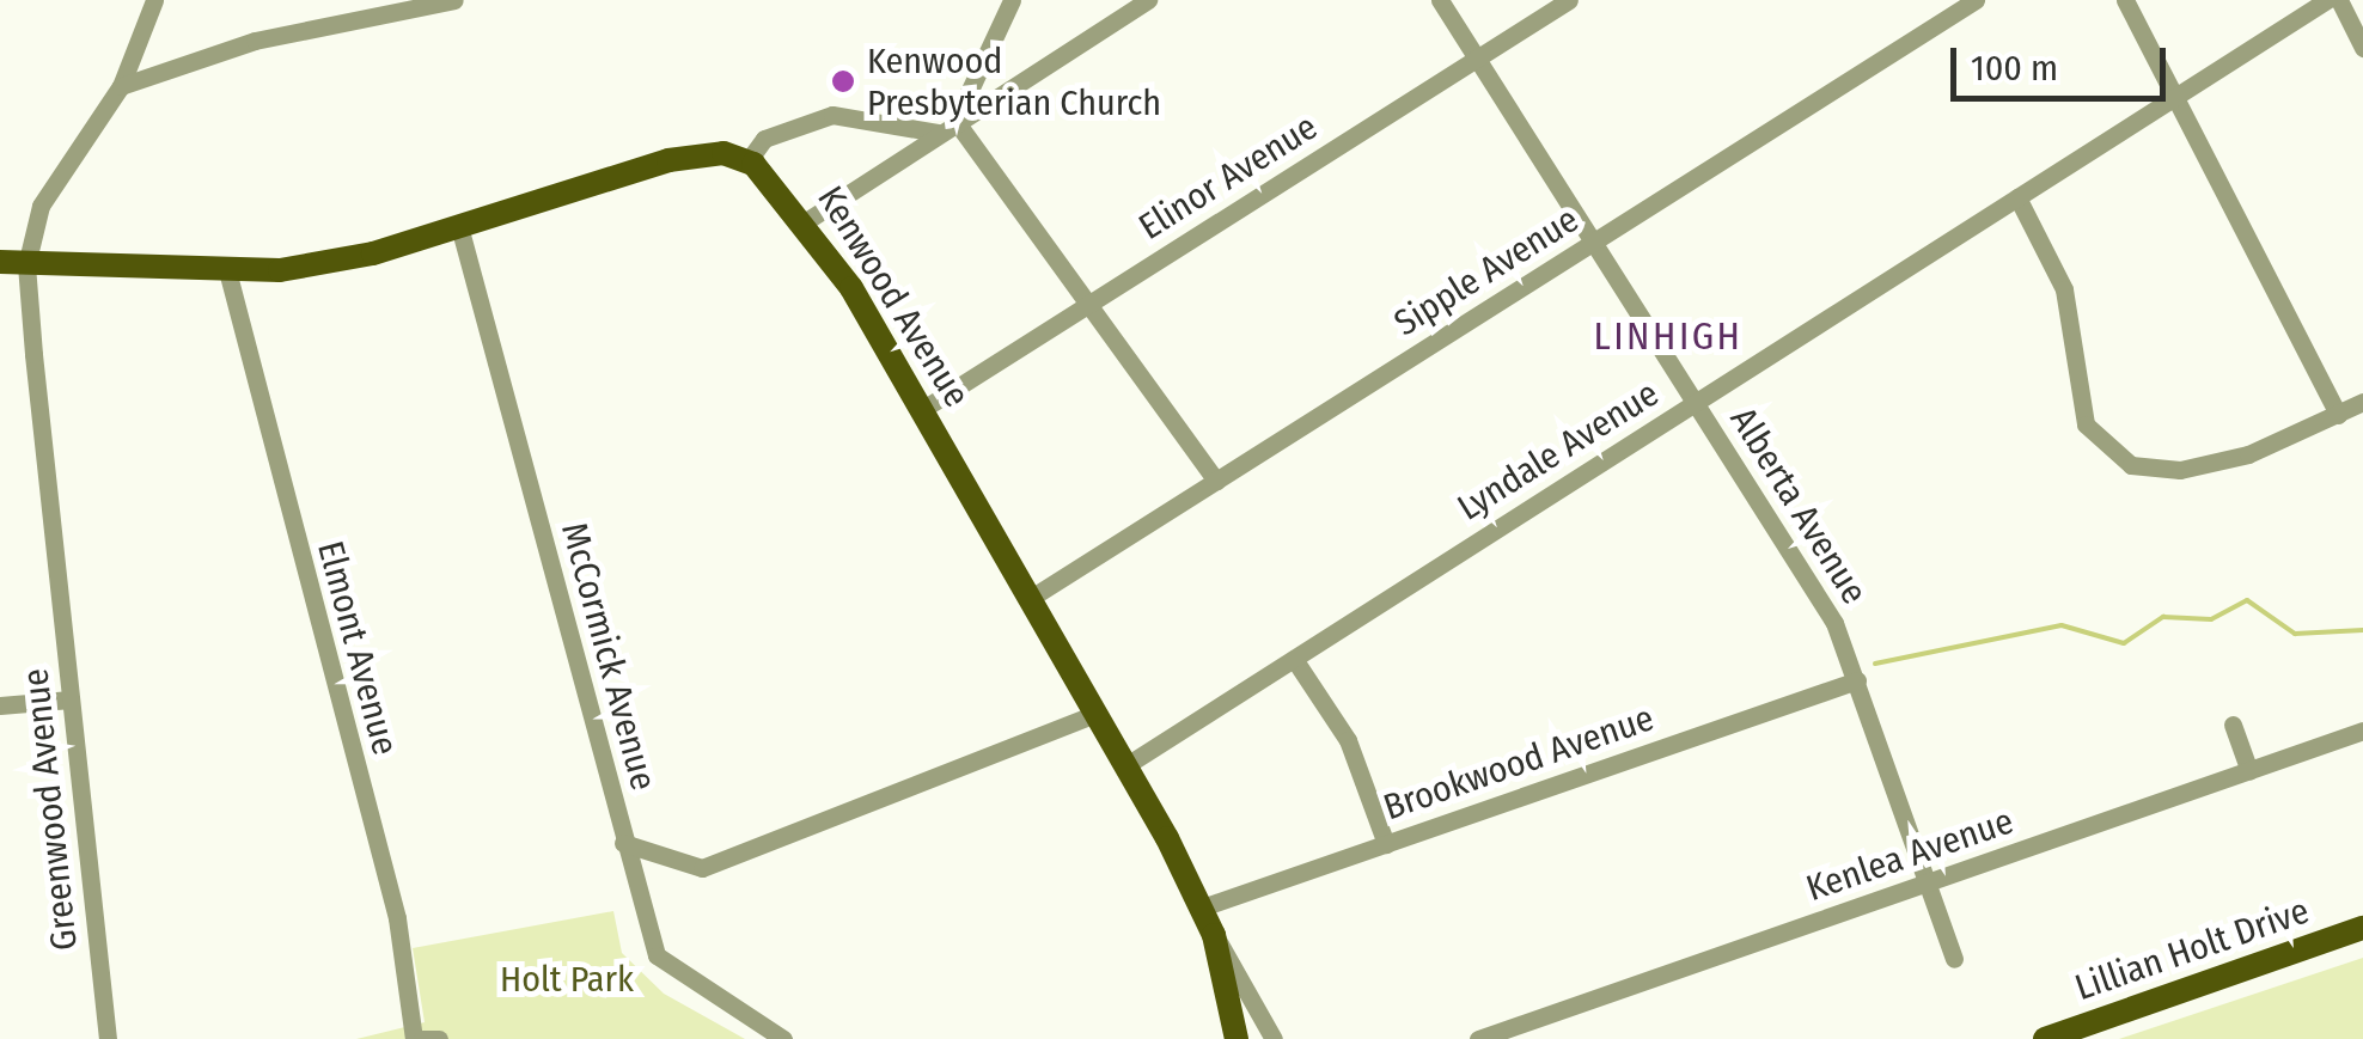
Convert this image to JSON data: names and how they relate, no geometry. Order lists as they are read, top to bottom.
{
  "streets": {
    "main road": ["Kenwood Avenue", "Lillian Holt Drive"],
    "street": [
      "Elinor Avenue",
      "Sipple Avenue",
      "Lyndale Avenue",
      "Alberta Avenue",
      "Elmont Avenue",
      "McCormick Avenue",
      "Brookwood Avenue",
      "Greenwood Avenue",
      "Kenlea Avenue"
    ]
  },
  "crossings": [
    ["Elinor Avenue", "Kenwood Avenue"],
    ["Elinor Avenue", "Alberta Avenue"],
    ["Sipple Avenue", "Kenwood Avenue"],
    ["Sipple Avenue", "Alberta Avenue"],
    ["Kenwood Avenue", "Lyndale Avenue"],
    ["Kenwood Avenue", "Brookwood Avenue"],
    ["Lyndale Avenue", "Alberta Avenue"],
    ["Alberta Avenue", "Brookwood Avenue"],
    ["Alberta Avenue", "Kenlea Avenue"]
  ],
  "districts": ["LINHIGH"],
  "parks": ["Holt Park"],
  "places": ["Kenwood Presbyterian Church"],
  "scale_bar": "100 m"
}
